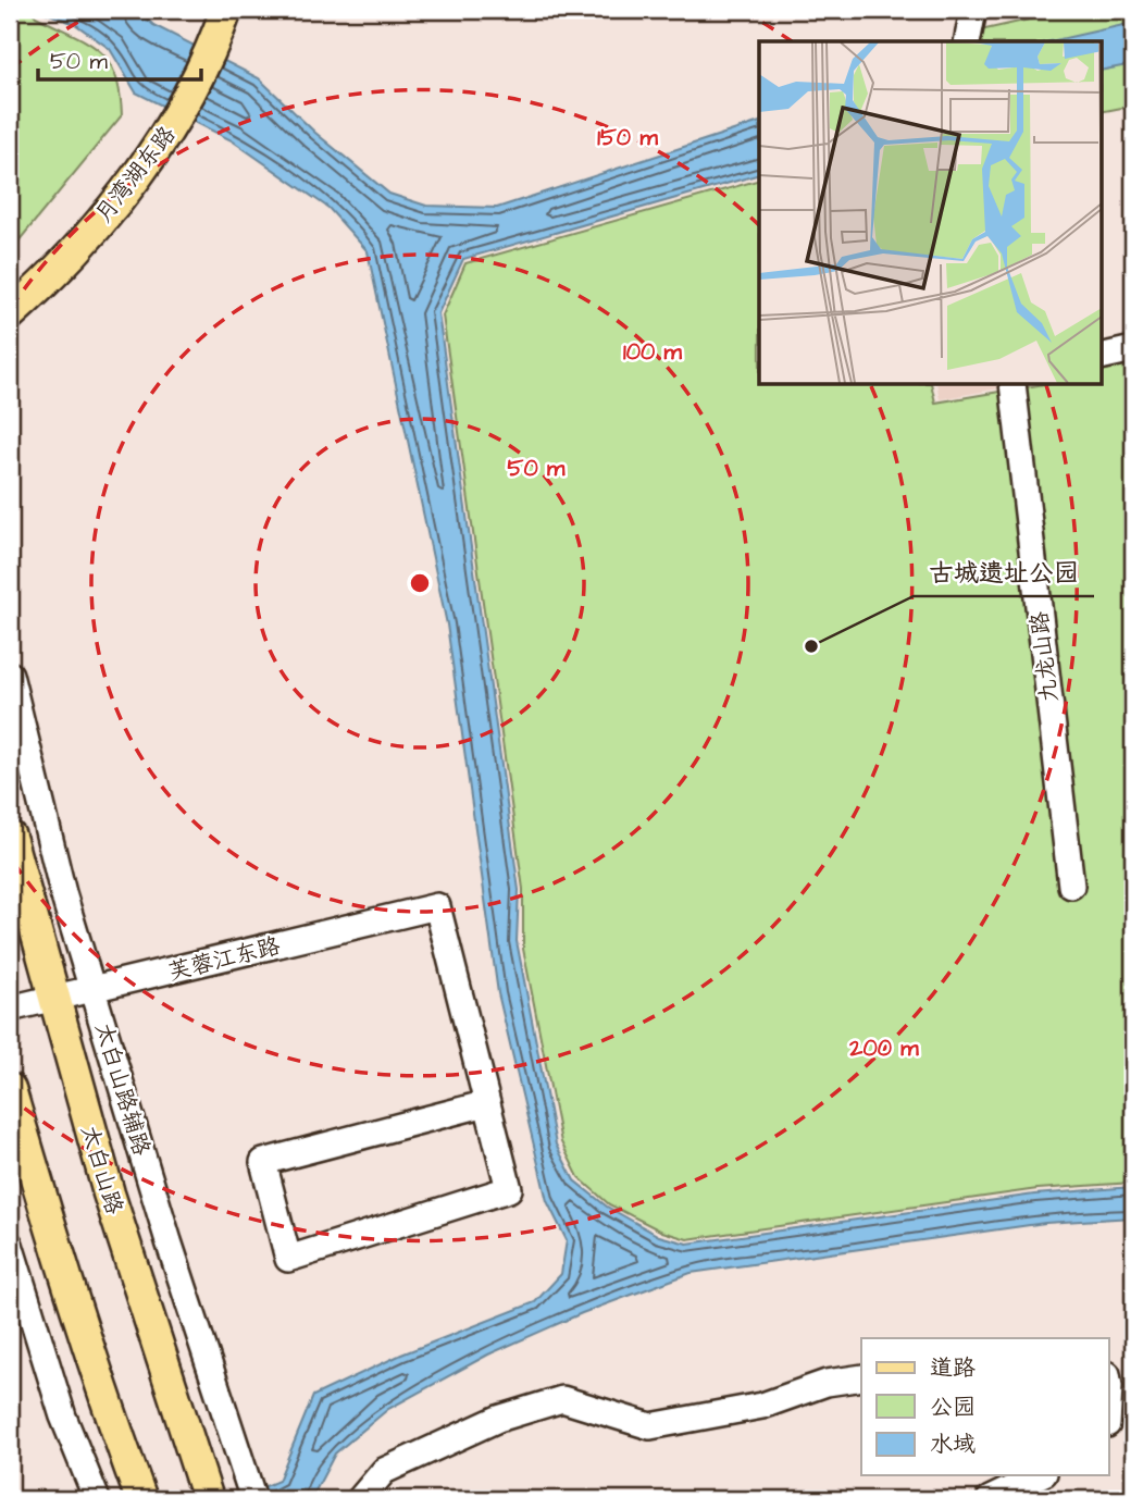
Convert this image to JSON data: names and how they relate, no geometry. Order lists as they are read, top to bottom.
{
  "streets": {
    "main road": ["月湾湖东路", "太白山路"],
    "street": ["九龙山路", "芙蓉江东路", "太白山路辅路"]
  },
  "crossings": [
    ["芙蓉江东路", "太白山路辅路"],
    ["芙蓉江东路", "太白山路"]
  ],
  "places": ["古城遗址公园"],
  "legend": ["道路", "公园", "水域"],
  "scale_bar": "50 m",
  "rings": [
    "150 m",
    "100 m",
    "50 m",
    "200 m"
  ]
}
